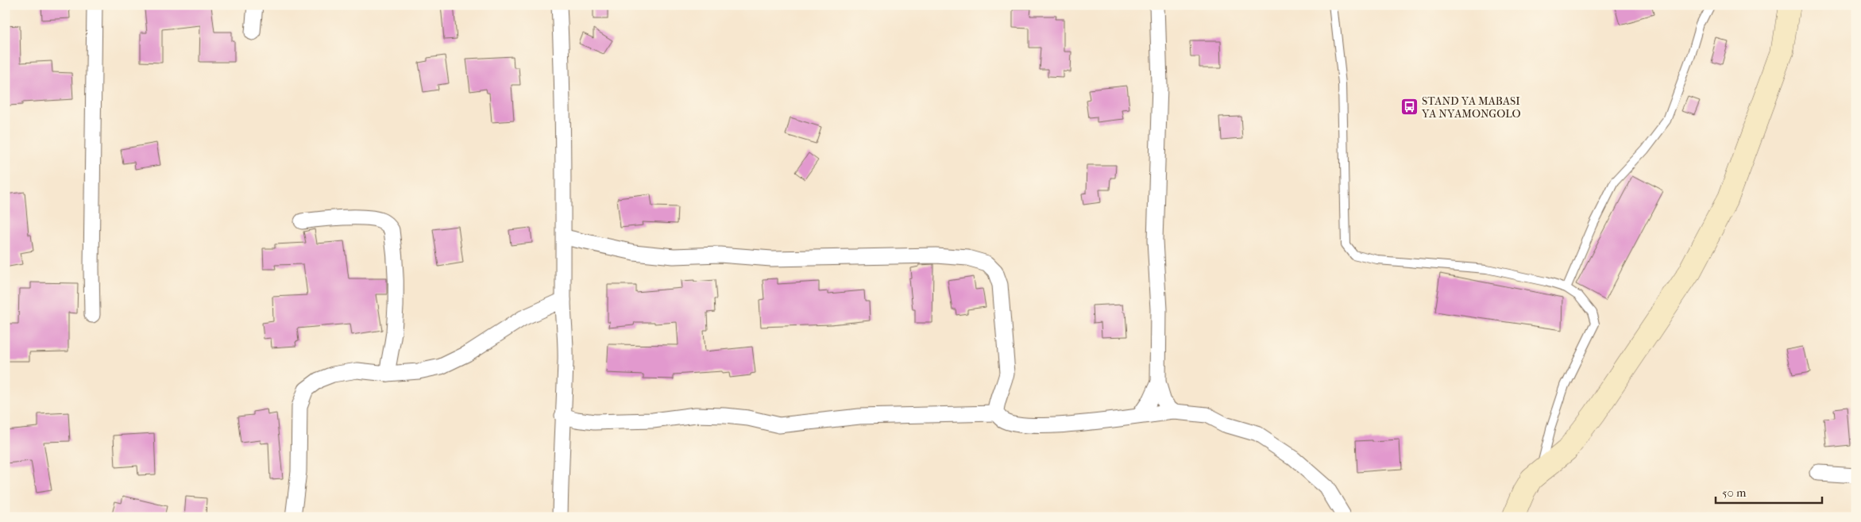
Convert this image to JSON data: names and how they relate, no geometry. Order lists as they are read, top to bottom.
{
  "places": {
    "bus stop": ["STAND YA MABASI YA NYAMONGOLO"]
  },
  "scale_bar": "50 m"
}
